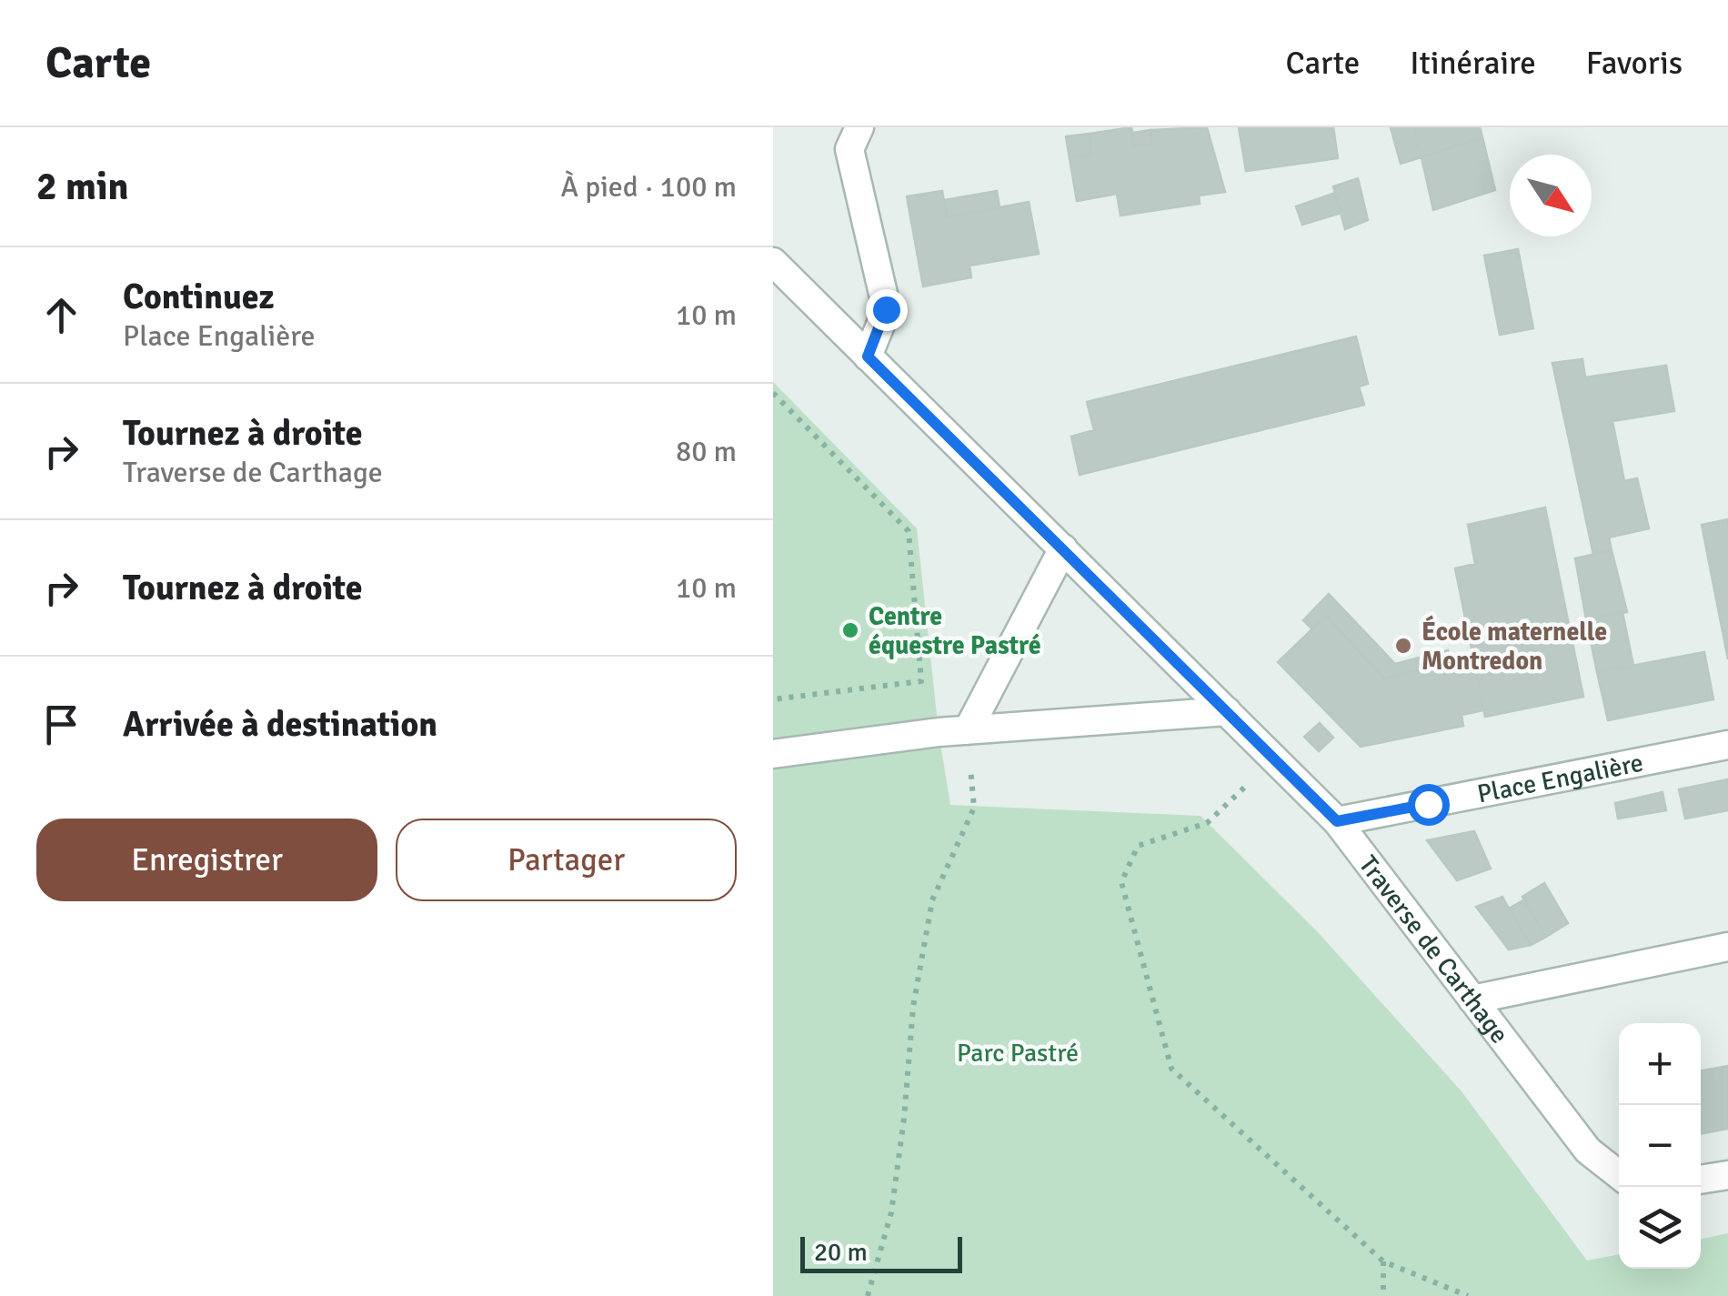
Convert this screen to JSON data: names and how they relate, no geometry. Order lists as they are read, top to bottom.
{
  "streets": {
    "street": ["Place Engalière", "Traverse de Carthage"]
  },
  "crossings": [
    ["Place Engalière", "Traverse de Carthage"]
  ],
  "parks": ["Parc Pastré"],
  "places": ["Centre équestre Pastré", "École maternelle Montredon"],
  "scale_bar": "20 m",
  "north": "bottom right",
  "page": {
    "header": "Carte",
    "nav": ["Carte", "Itinéraire", "Favoris"],
    "heading": ["2 min", "À pied · 100 m"],
    "list": [
      ["Continuez", "Place Engalière", "10 m"],
      ["Tournez à droite", "Traverse de Carthage", "80 m"],
      ["Tournez à droite", "10 m"],
      "Arrivée à destination"
    ],
    "buttons": ["Enregistrer", "Partager"],
    "map_buttons": ["+", "−"],
    "scale": "20 m"
  }
}
